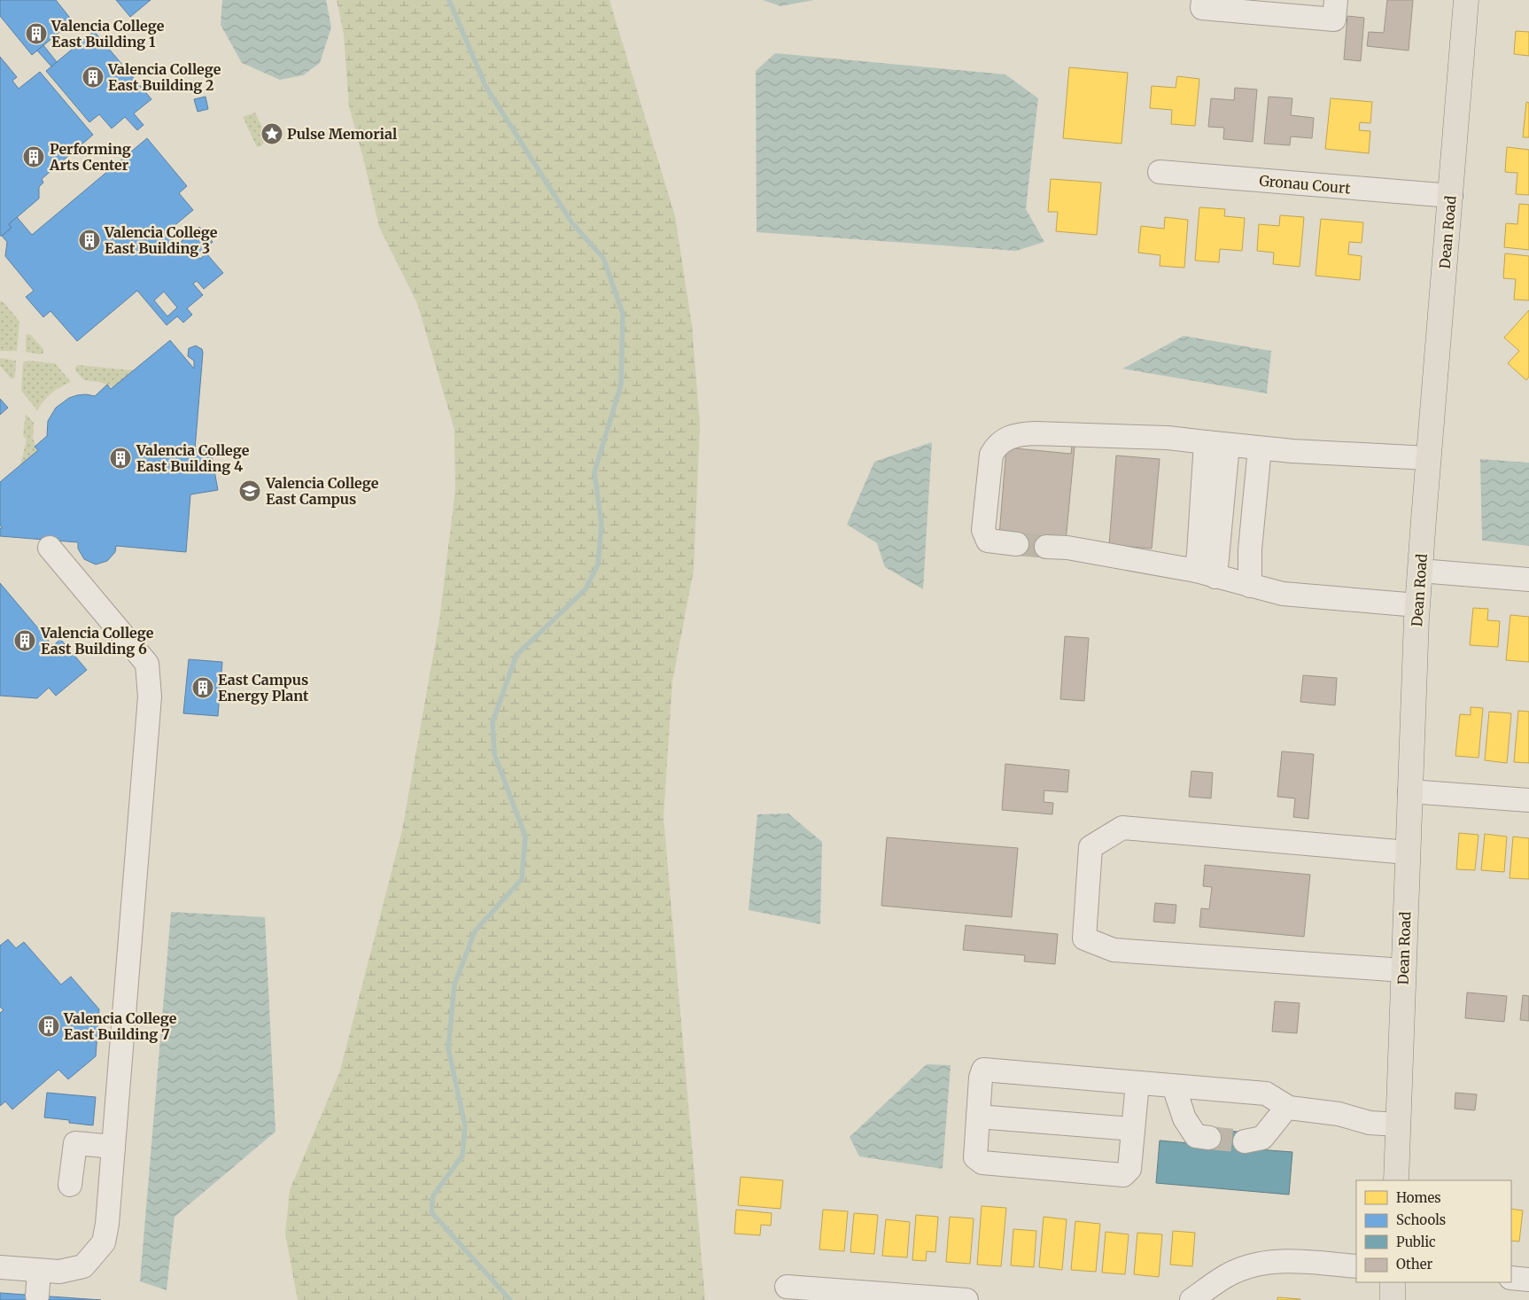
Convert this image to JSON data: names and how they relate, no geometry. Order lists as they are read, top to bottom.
{
  "streets": {
    "main road": ["Dean Road"],
    "street": ["Gronau Court"]
  },
  "crossings": [
    ["Gronau Court", "Dean Road"]
  ],
  "places": {
    "building": [
      "Valencia College East Building 1",
      "Valencia College East Building 2",
      "Performing Arts Center",
      "Valencia College East Building 3",
      "Valencia College East Building 4",
      "Valencia College East Building 6",
      "East Campus Energy Plant",
      "Valencia College East Building 7"
    ],
    "place": ["Pulse Memorial"],
    "school or university": ["Valencia College East Campus"]
  },
  "legend": [
    "Homes",
    "Schools",
    "Public",
    "Other"
  ]
}
